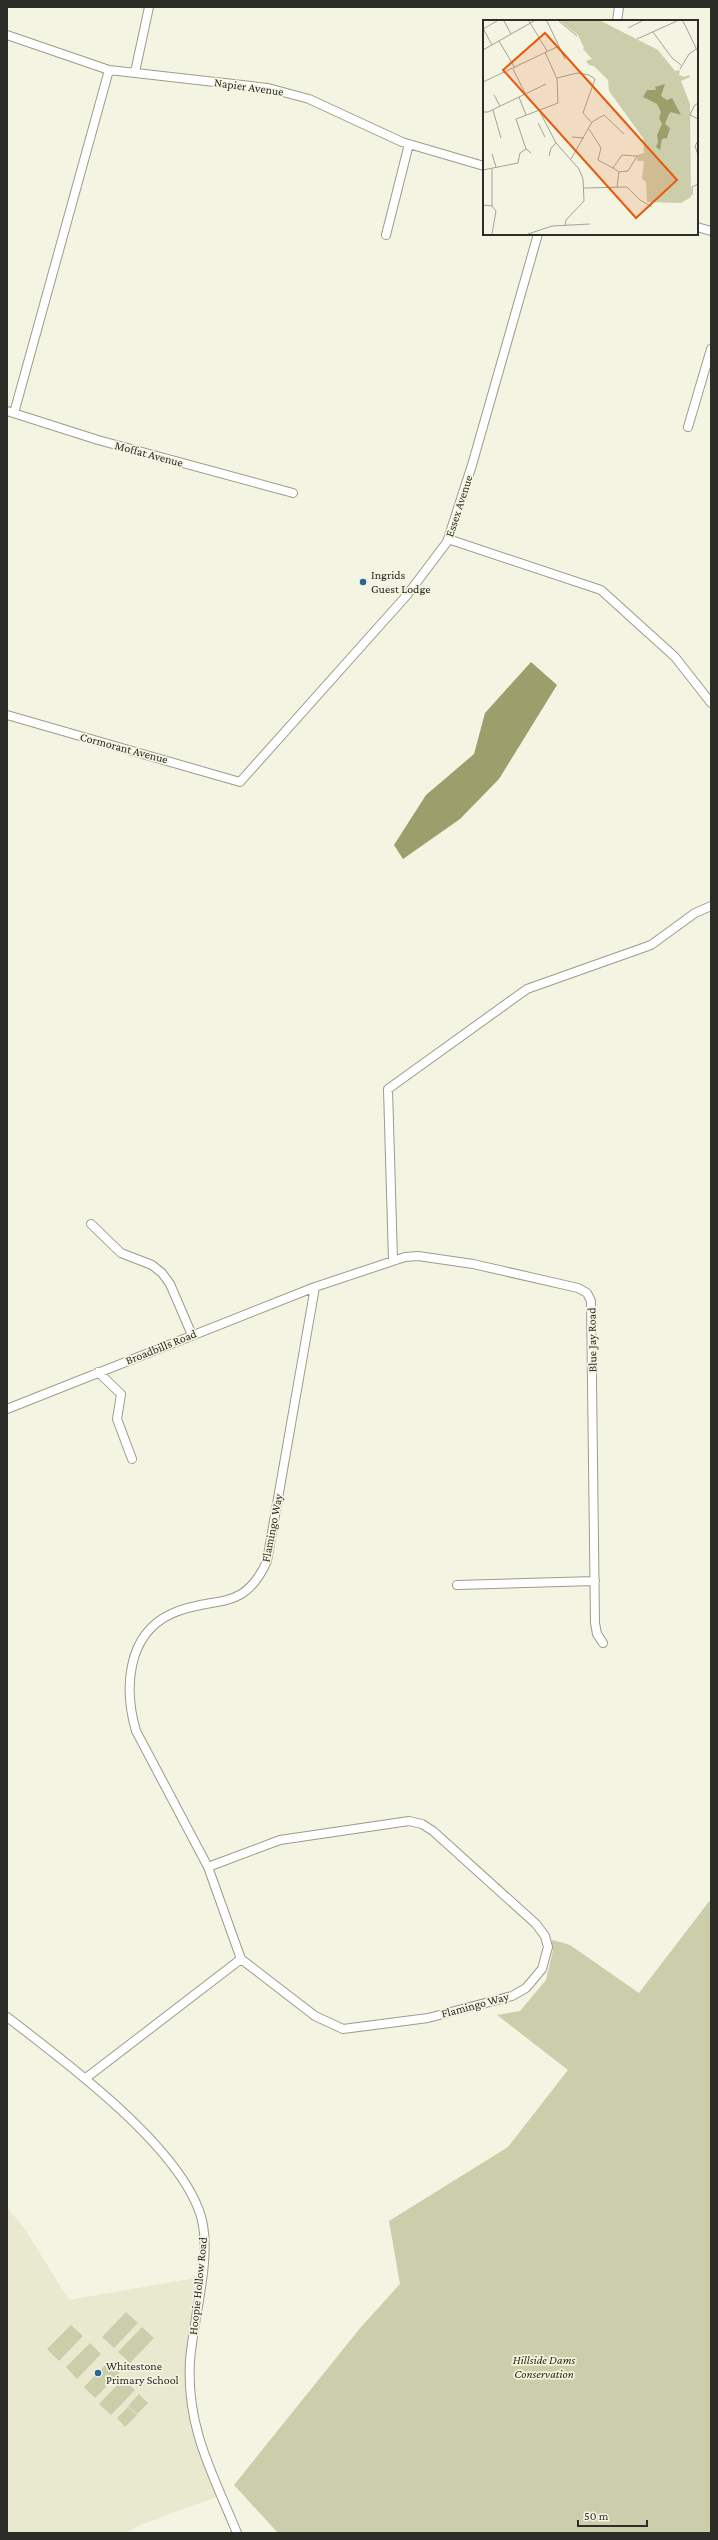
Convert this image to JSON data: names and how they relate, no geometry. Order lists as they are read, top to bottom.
{
  "streets": {
    "street": [
      "Napier Avenue",
      "Moffat Avenue",
      "Essex Avenue",
      "Cormorant Avenue",
      "Blue Jay Road",
      "Broadbills Road",
      "Flamingo Way",
      "Hoopie Hollow Road"
    ]
  },
  "crossings": [
    ["Essex Avenue", "Cormorant Avenue"],
    ["Blue Jay Road", "Broadbills Road"],
    ["Blue Jay Road", "Flamingo Way"],
    ["Broadbills Road", "Flamingo Way"]
  ],
  "parks": ["Hillside Dams Conservation"],
  "places": ["Ingrids Guest Lodge", "Whitestone Primary School"],
  "scale_bar": "50 m"
}
